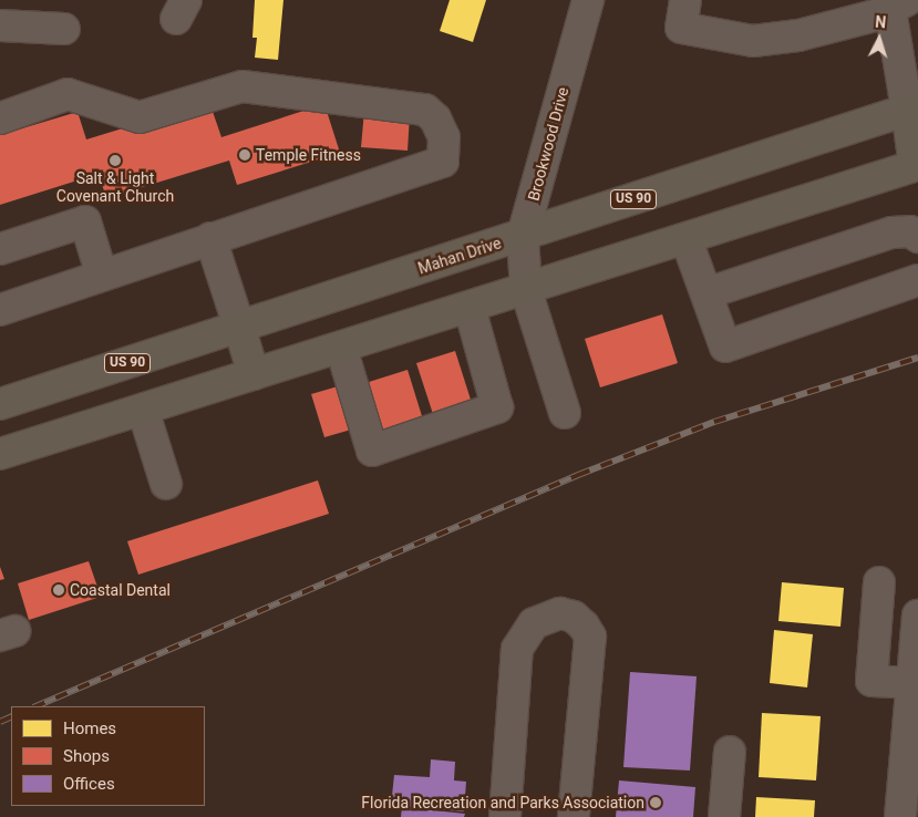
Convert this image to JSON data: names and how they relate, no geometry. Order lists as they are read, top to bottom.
{
  "streets": {
    "main road": ["US 90", "Mahan Drive"],
    "street": ["Brookwood Drive"]
  },
  "crossings": [
    ["Brookwood Drive", "Mahan Drive"]
  ],
  "places": [
    "Temple Fitness",
    "Salt & Light Covenant Church",
    "Coastal Dental",
    "Florida Recreation and Parks Association"
  ],
  "legend": ["Homes", "Shops", "Offices"],
  "north": "top"
}
